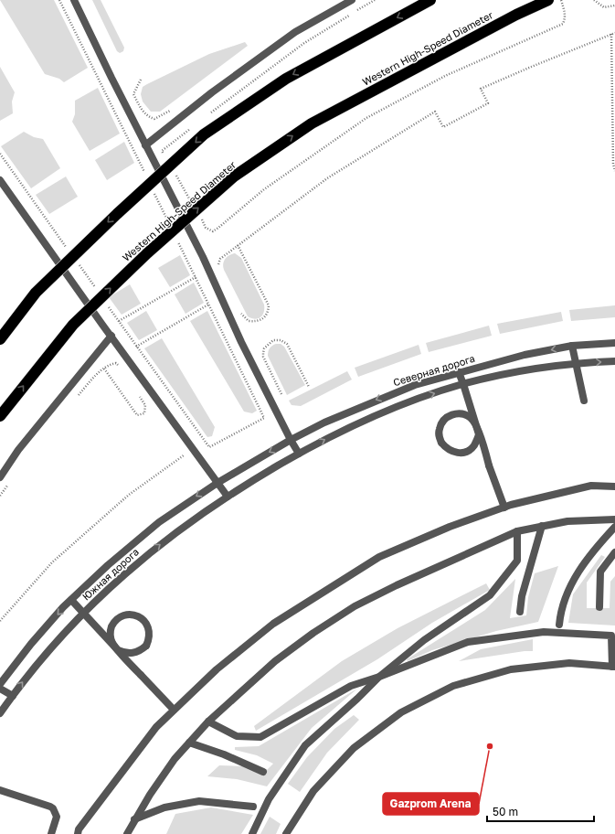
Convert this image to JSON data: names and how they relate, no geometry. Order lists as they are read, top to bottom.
{
  "streets": {
    "highway": ["Western High-Speed Diameter"],
    "street": ["Северная дорога", "Южная дорога"]
  },
  "crossings": [
    ["Северная дорога", "Южная дорога"]
  ],
  "places": ["Gazprom Arena"],
  "scale_bar": "50 m"
}
